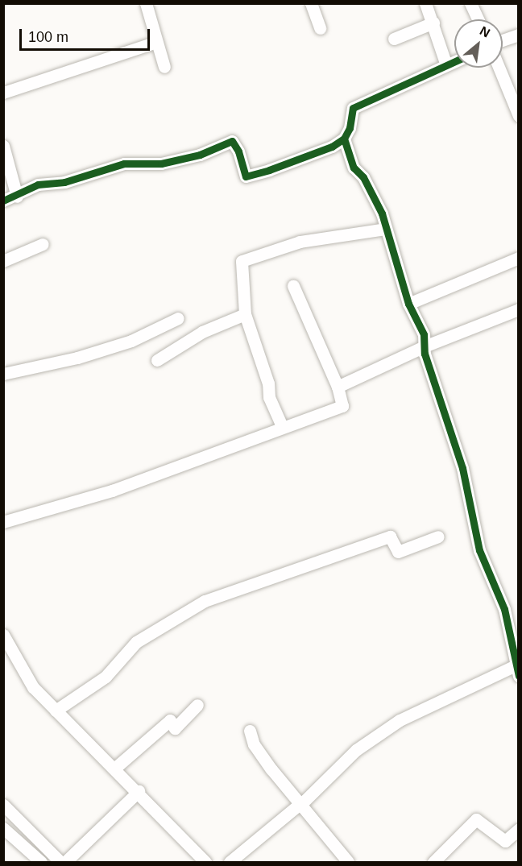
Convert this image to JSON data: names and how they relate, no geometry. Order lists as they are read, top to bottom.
{
  "scale_bar": "100 m",
  "north": "top right"
}
